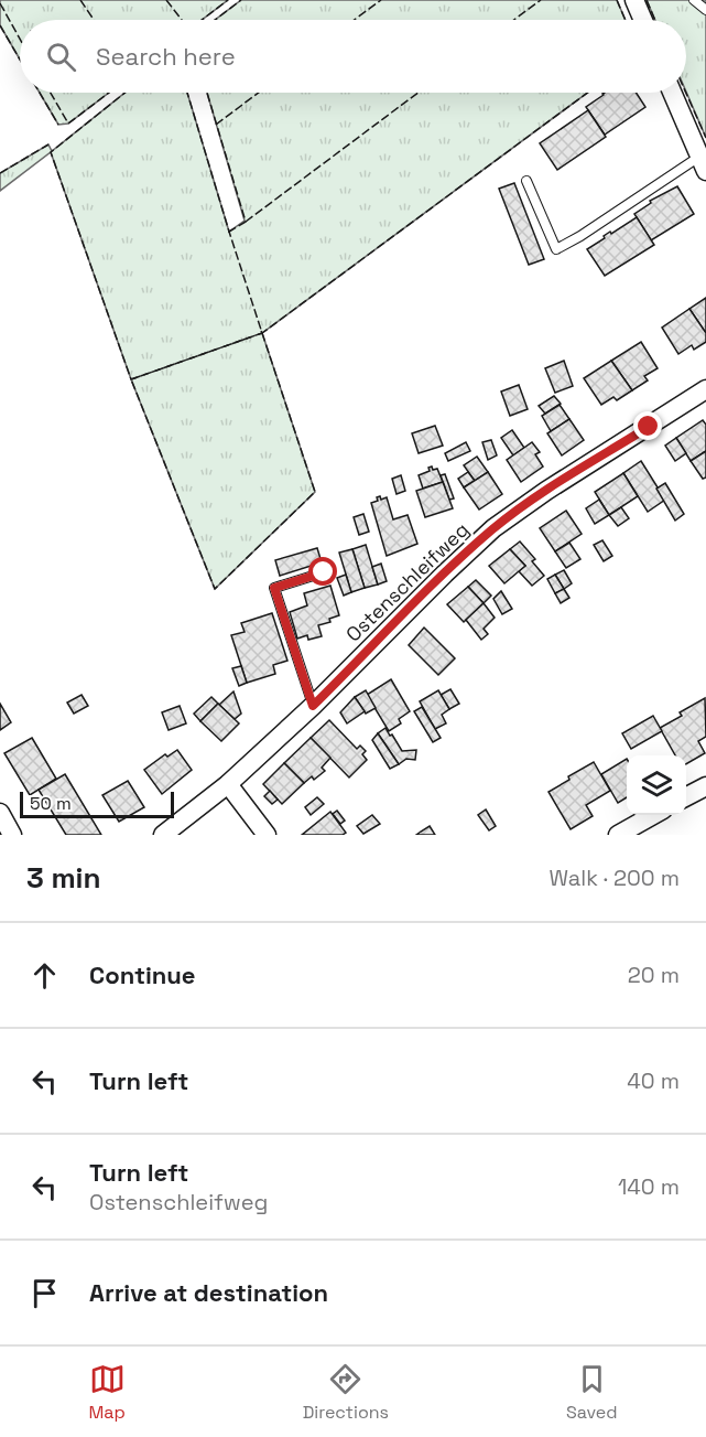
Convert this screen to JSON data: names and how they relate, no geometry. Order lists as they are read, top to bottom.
{
  "streets": {
    "street": ["Ostenschleifweg"]
  },
  "scale_bar": "50 m",
  "page": {
    "search": "Search here",
    "scale": "50 m",
    "heading": ["3 min", "Walk · 200 m"],
    "list": [
      ["Continue", "20 m"],
      ["Turn left", "40 m"],
      ["Turn left", "Ostenschleifweg", "140 m"],
      "Arrive at destination"
    ],
    "nav": ["Map", "Directions", "Saved"]
  }
}
